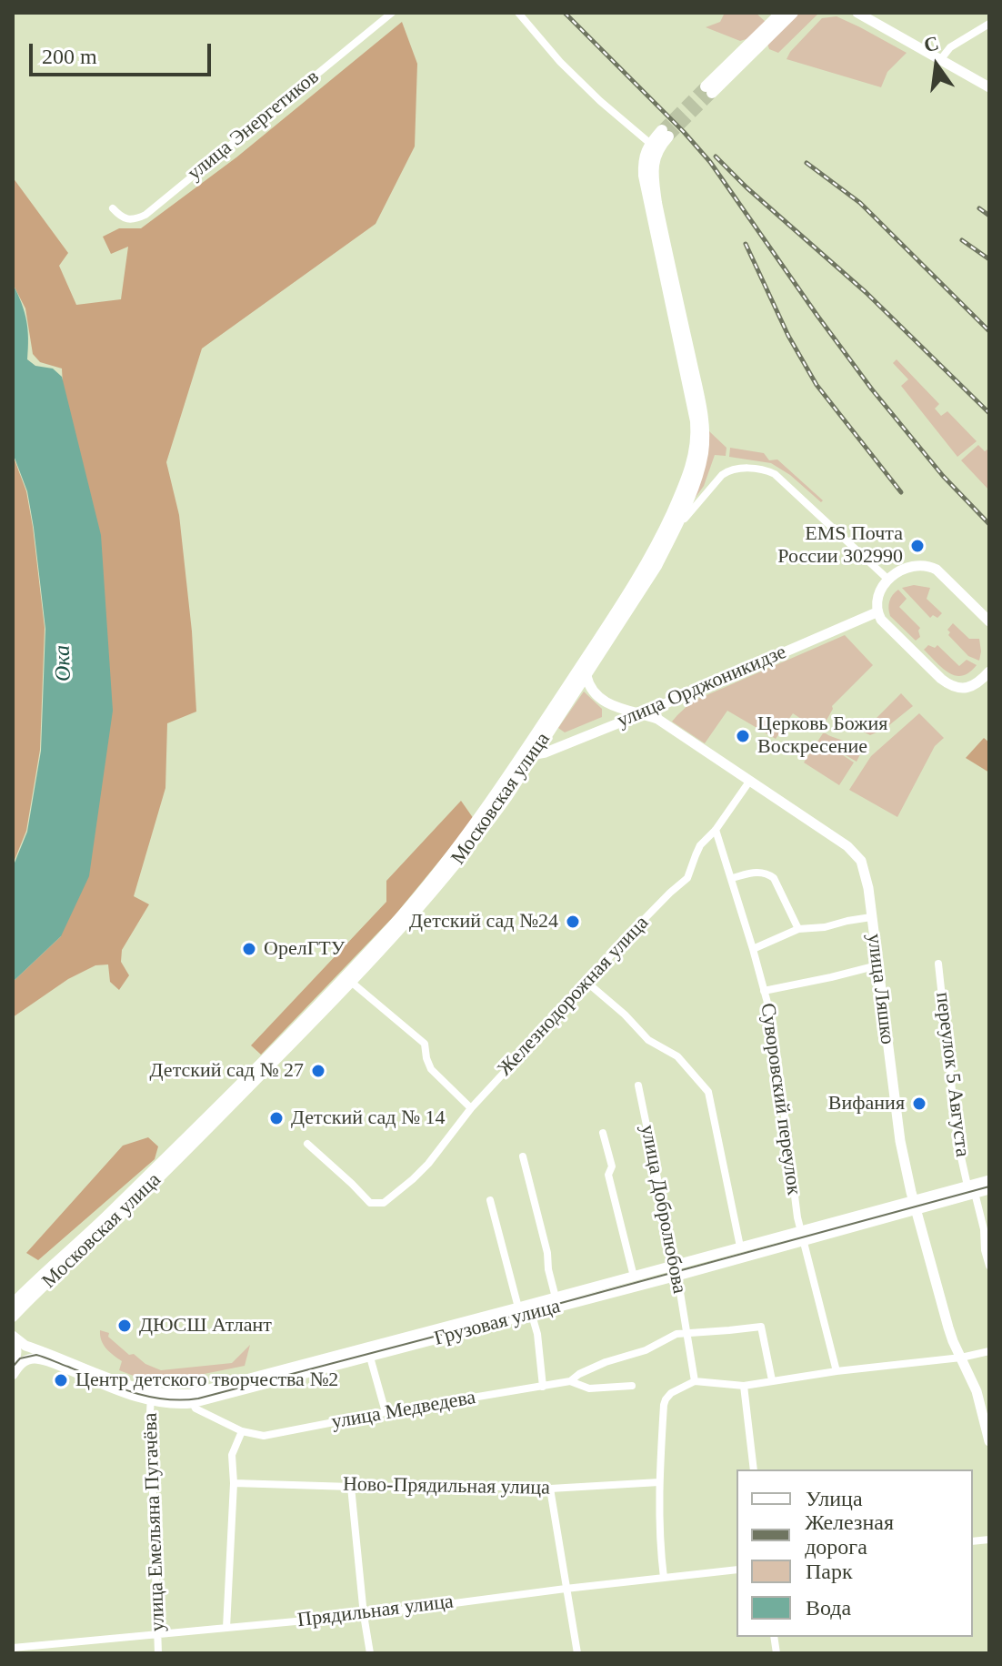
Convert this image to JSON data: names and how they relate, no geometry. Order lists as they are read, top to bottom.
{
  "streets": {
    "main road": ["Московская улица"],
    "street": [
      "улица Энергетиков",
      "улица Орджоникидзе",
      "улица Ляшко",
      "Железнодорожная улица",
      "переулок 5 Августа",
      "Суворовский переулок",
      "улица Добролюбова",
      "Грузовая улица",
      "улица Медведева",
      "Ново-Прядильная улица",
      "улица Емельяна Пугачёва",
      "Прядильная улица"
    ]
  },
  "crossings": [
    ["улица Орджоникидзе", "Московская улица"],
    ["улица Орджоникидзе", "улица Ляшко"],
    ["Московская улица", "улица Ляшко"],
    ["улица Ляшко", "Железнодорожная улица"],
    ["улица Ляшко", "Грузовая улица"],
    ["Железнодорожная улица", "Суворовский переулок"],
    ["переулок 5 Августа", "Грузовая улица"],
    ["Суворовский переулок", "Грузовая улица"],
    ["улица Добролюбова", "Грузовая улица"],
    ["Грузовая улица", "улица Медведева"],
    ["Грузовая улица", "улица Емельяна Пугачёва"],
    ["улица Емельяна Пугачёва", "Прядильная улица"]
  ],
  "water": ["Ока"],
  "places": [
    "EMS Почта России 302990",
    "Церковь Божия Воскресение",
    "Детский сад №24",
    "ОрелГТУ",
    "Детский сад № 27",
    "Вифания",
    "Детский сад № 14",
    "ДЮСШ Атлант",
    "Центр детского творчества №2"
  ],
  "legend": [
    "Улица",
    "Железная дорога",
    "Парк",
    "Вода"
  ],
  "scale_bar": "200 m",
  "north": "top"
}
